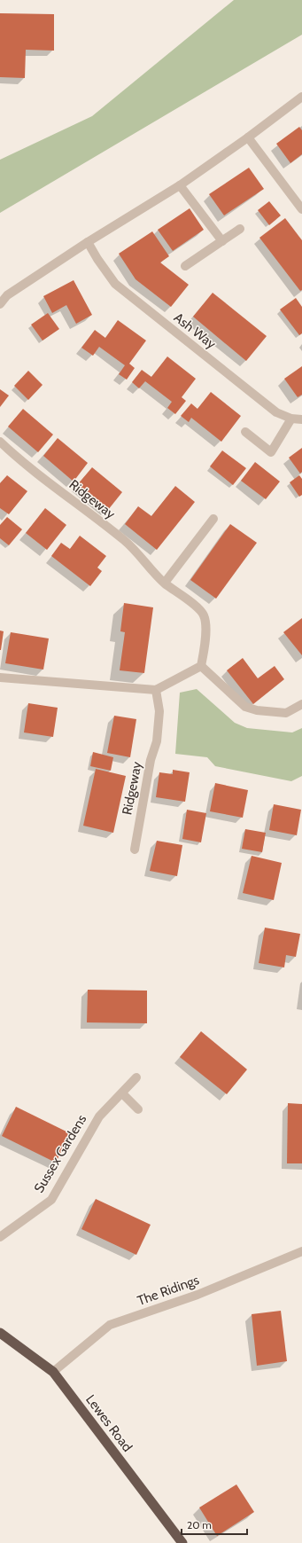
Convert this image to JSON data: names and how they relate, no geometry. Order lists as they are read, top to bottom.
{
  "streets": {
    "highway": ["Lewes Road"],
    "street": [
      "Ash Way",
      "Ridgeway",
      "Sussex Gardens",
      "The Ridings"
    ]
  },
  "crossings": [
    ["The Ridings", "Lewes Road"]
  ],
  "scale_bar": "20 m"
}
